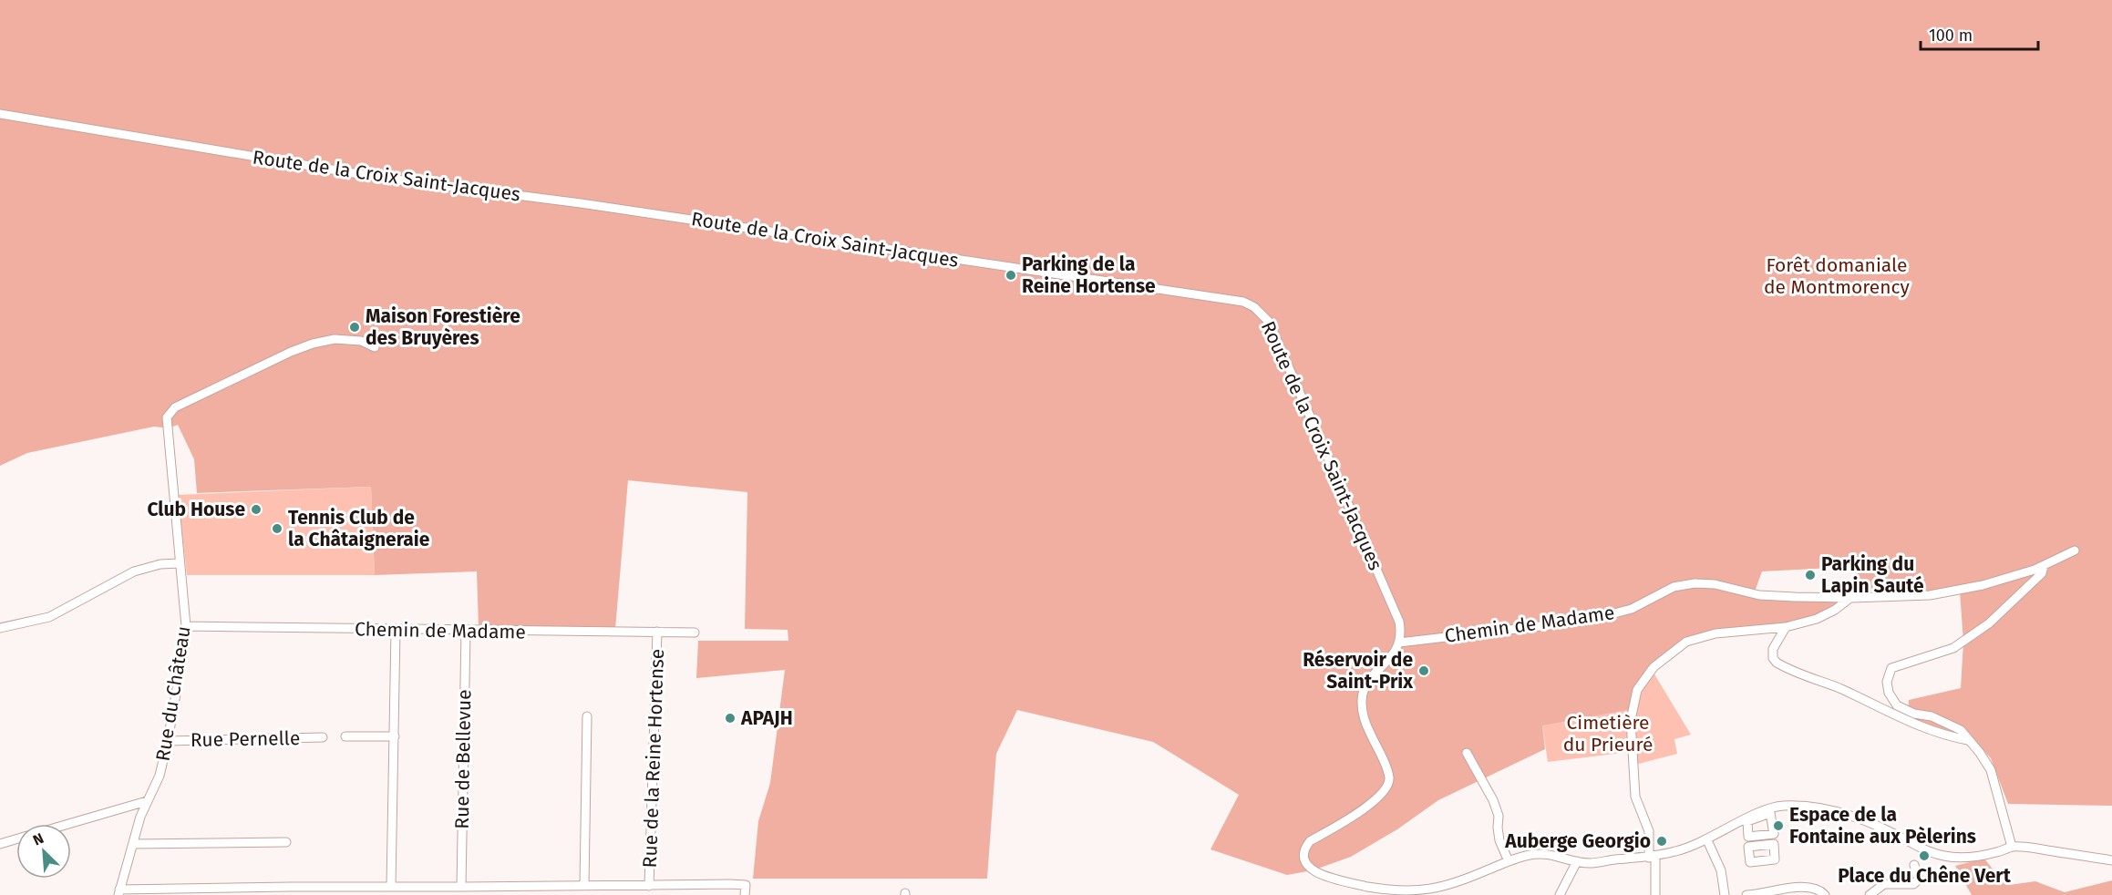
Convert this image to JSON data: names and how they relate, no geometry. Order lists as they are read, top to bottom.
{
  "streets": {
    "street": [
      "Route de la Croix Saint-Jacques",
      "Chemin de Madame",
      "Rue du Château",
      "Rue Pernelle",
      "Rue de la Reine Hortense",
      "Rue de Bellevue"
    ]
  },
  "crossings": [
    ["Route de la Croix Saint-Jacques", "Chemin de Madame"],
    ["Chemin de Madame", "Rue du Château"],
    ["Chemin de Madame", "Rue de la Reine Hortense"],
    ["Chemin de Madame", "Rue de Bellevue"],
    ["Rue du Château", "Rue Pernelle"]
  ],
  "parks": ["Forêt domaniale de Montmorency", "Cimetière du Prieuré"],
  "places": [
    "Parking de la Reine Hortense",
    "Maison Forestière des Bruyères",
    "Club House",
    "Tennis Club de la Châtaigneraie",
    "Parking du Lapin Sauté",
    "Réservoir de Saint-Prix",
    "APAJH",
    "Espace de la Fontaine aux Pèlerins",
    "Auberge Georgio",
    "Place du Chêne Vert"
  ],
  "scale_bar": "100 m",
  "north": "top left"
}
